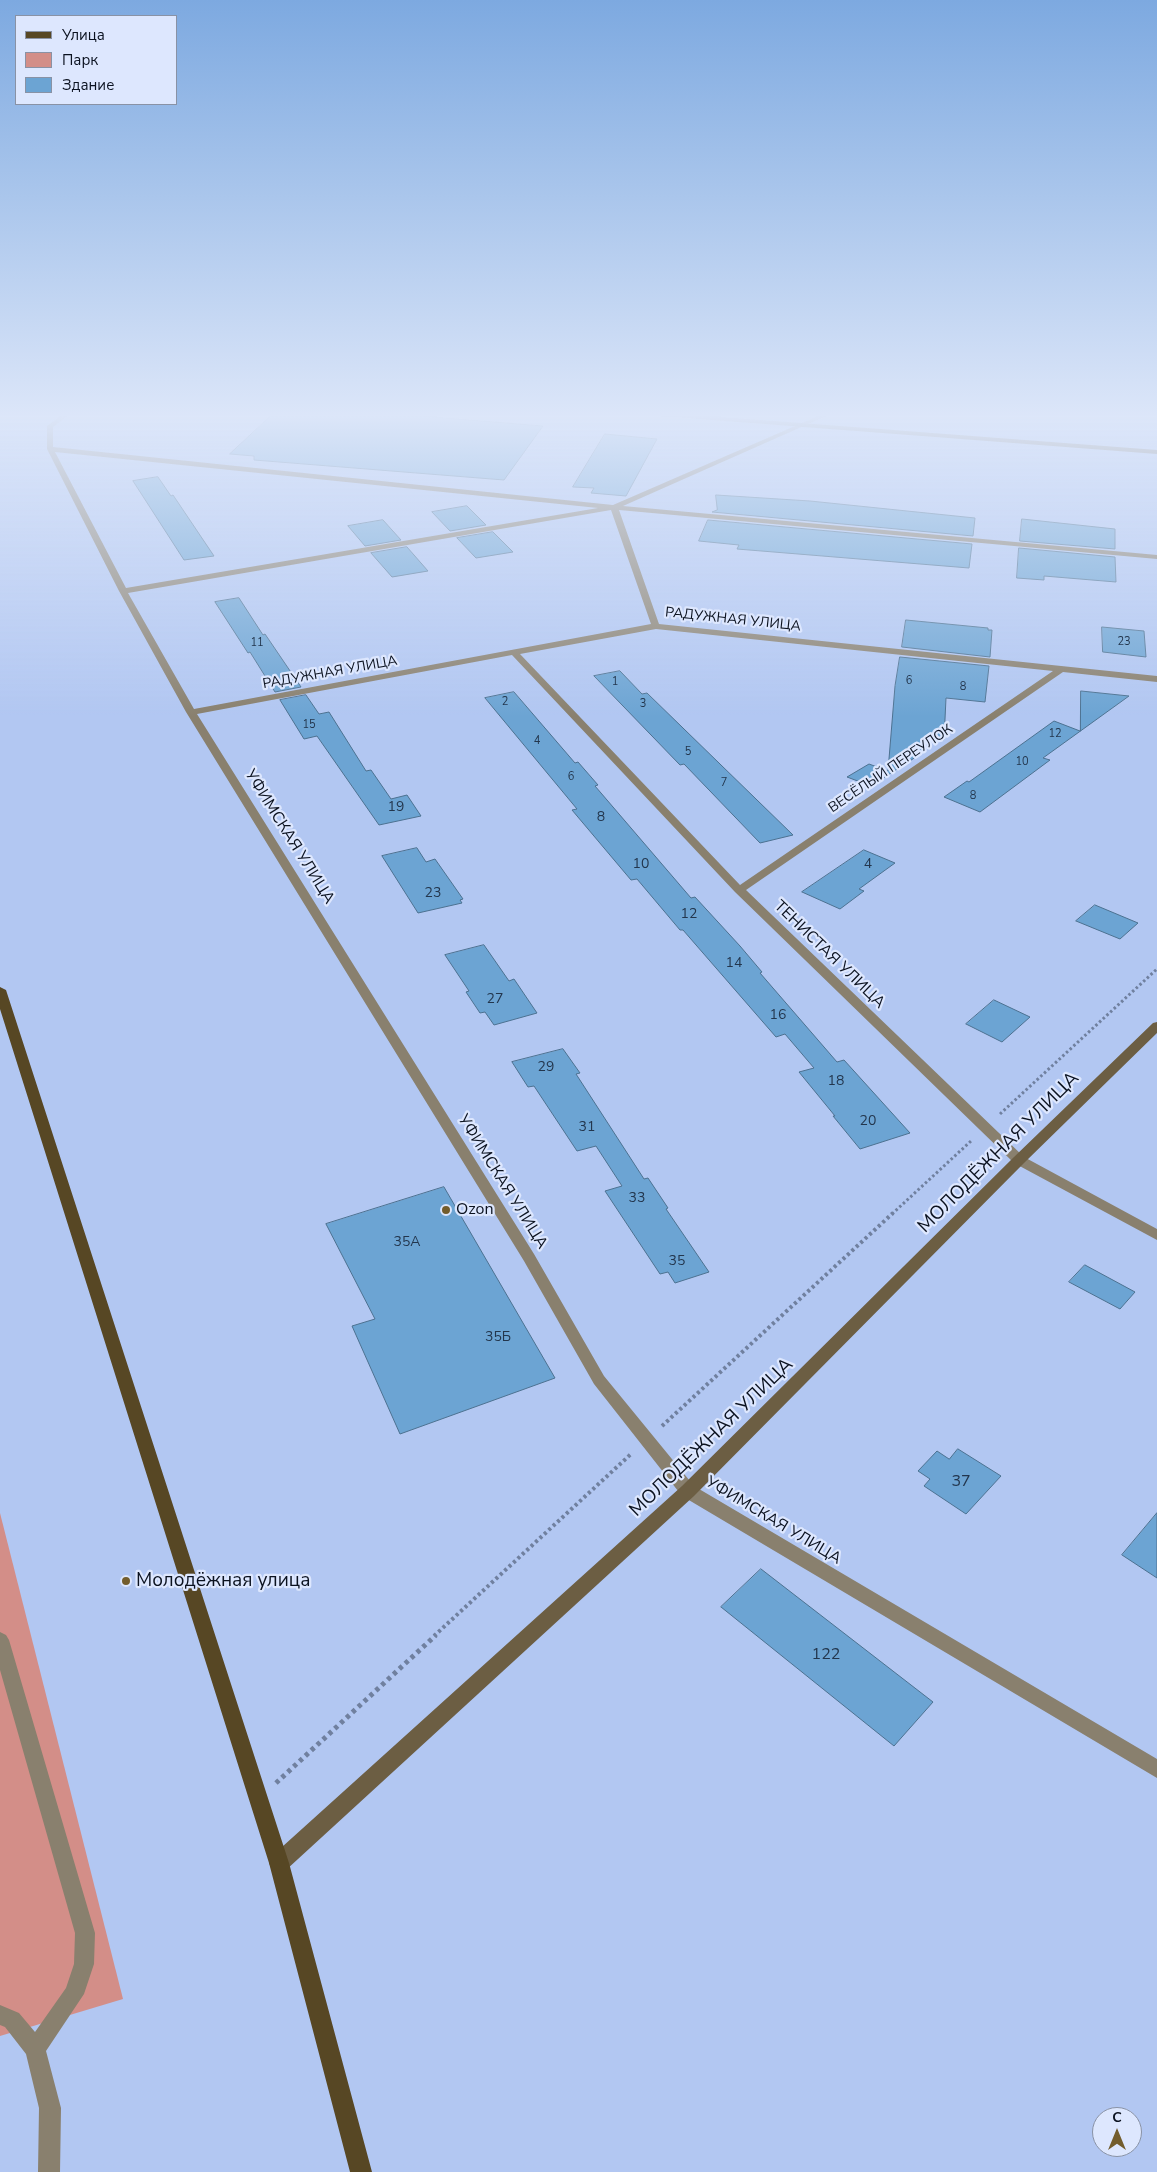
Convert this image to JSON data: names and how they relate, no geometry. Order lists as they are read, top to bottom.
{
  "streets": {
    "street": [
      "РАДУЖНАЯ УЛИЦА",
      "ВЕСЁЛЫЙ ПЕРЕУЛОК",
      "УФИМСКАЯ УЛИЦА",
      "ТЕНИСТАЯ УЛИЦА",
      "МОЛОДЁЖНАЯ УЛИЦА"
    ]
  },
  "crossings": [
    ["РАДУЖНАЯ УЛИЦА", "ВЕСЁЛЫЙ ПЕРЕУЛОК"],
    ["РАДУЖНАЯ УЛИЦА", "УФИМСКАЯ УЛИЦА"],
    ["РАДУЖНАЯ УЛИЦА", "ТЕНИСТАЯ УЛИЦА"],
    ["ВЕСЁЛЫЙ ПЕРЕУЛОК", "ТЕНИСТАЯ УЛИЦА"],
    ["УФИМСКАЯ УЛИЦА", "МОЛОДЁЖНАЯ УЛИЦА"],
    ["ТЕНИСТАЯ УЛИЦА", "МОЛОДЁЖНАЯ УЛИЦА"]
  ],
  "places": ["Ozon", "Молодёжная улица"],
  "house_numbers": [
    "23",
    "11",
    "6",
    "1",
    "8",
    "2",
    "3",
    "15",
    "12",
    "4",
    "5",
    "10",
    "6",
    "7",
    "8",
    "19",
    "8",
    "10",
    "4",
    "23",
    "12",
    "14",
    "27",
    "16",
    "29",
    "18",
    "20",
    "31",
    "33",
    "35А",
    "35",
    "35Б",
    "37",
    "122"
  ],
  "legend": ["Улица", "Парк", "Здание"],
  "north": "top"
}
